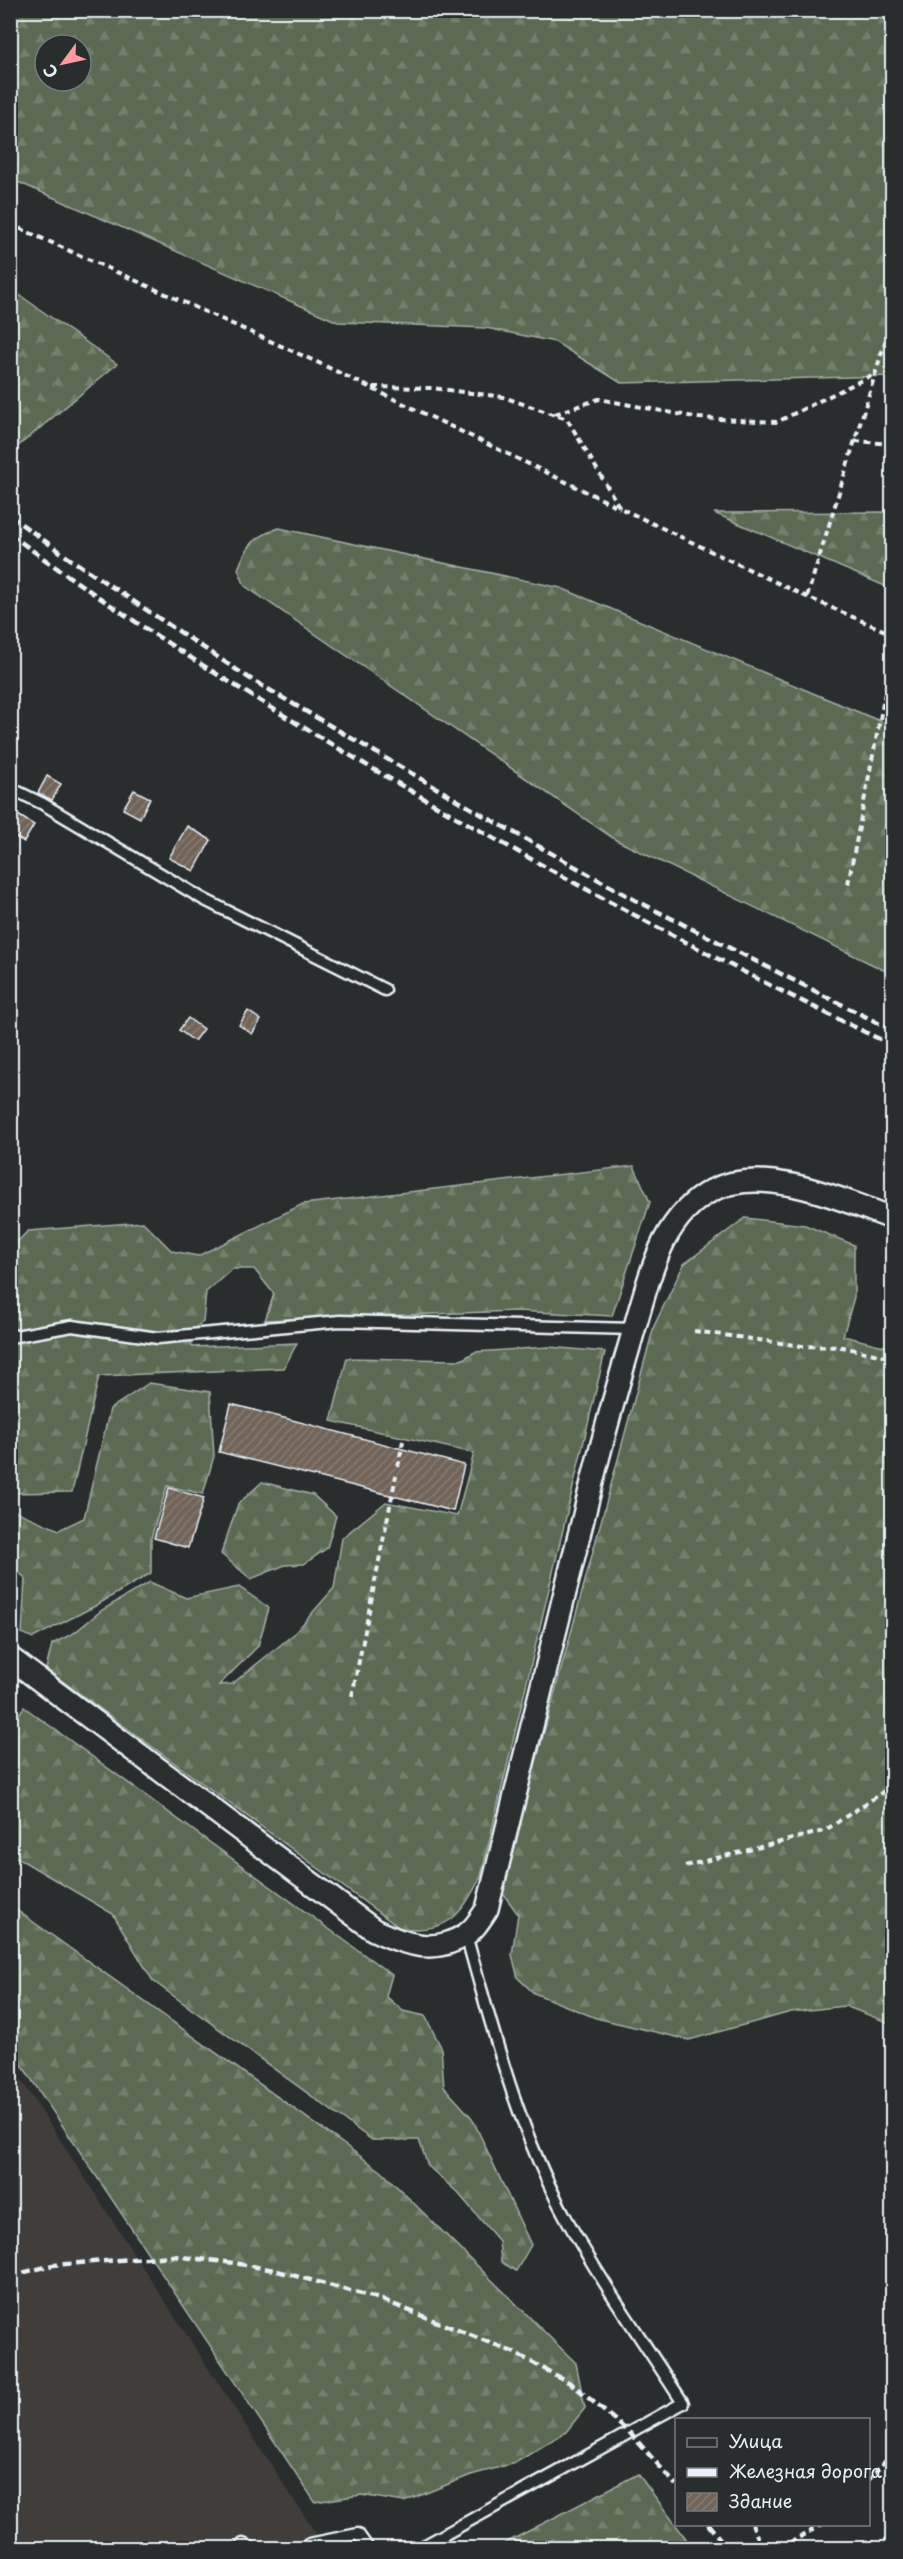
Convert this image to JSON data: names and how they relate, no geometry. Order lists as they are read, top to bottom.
{
  "legend": ["Улица", "Железная дорога", "Здание"],
  "north": "bottom left"
}
